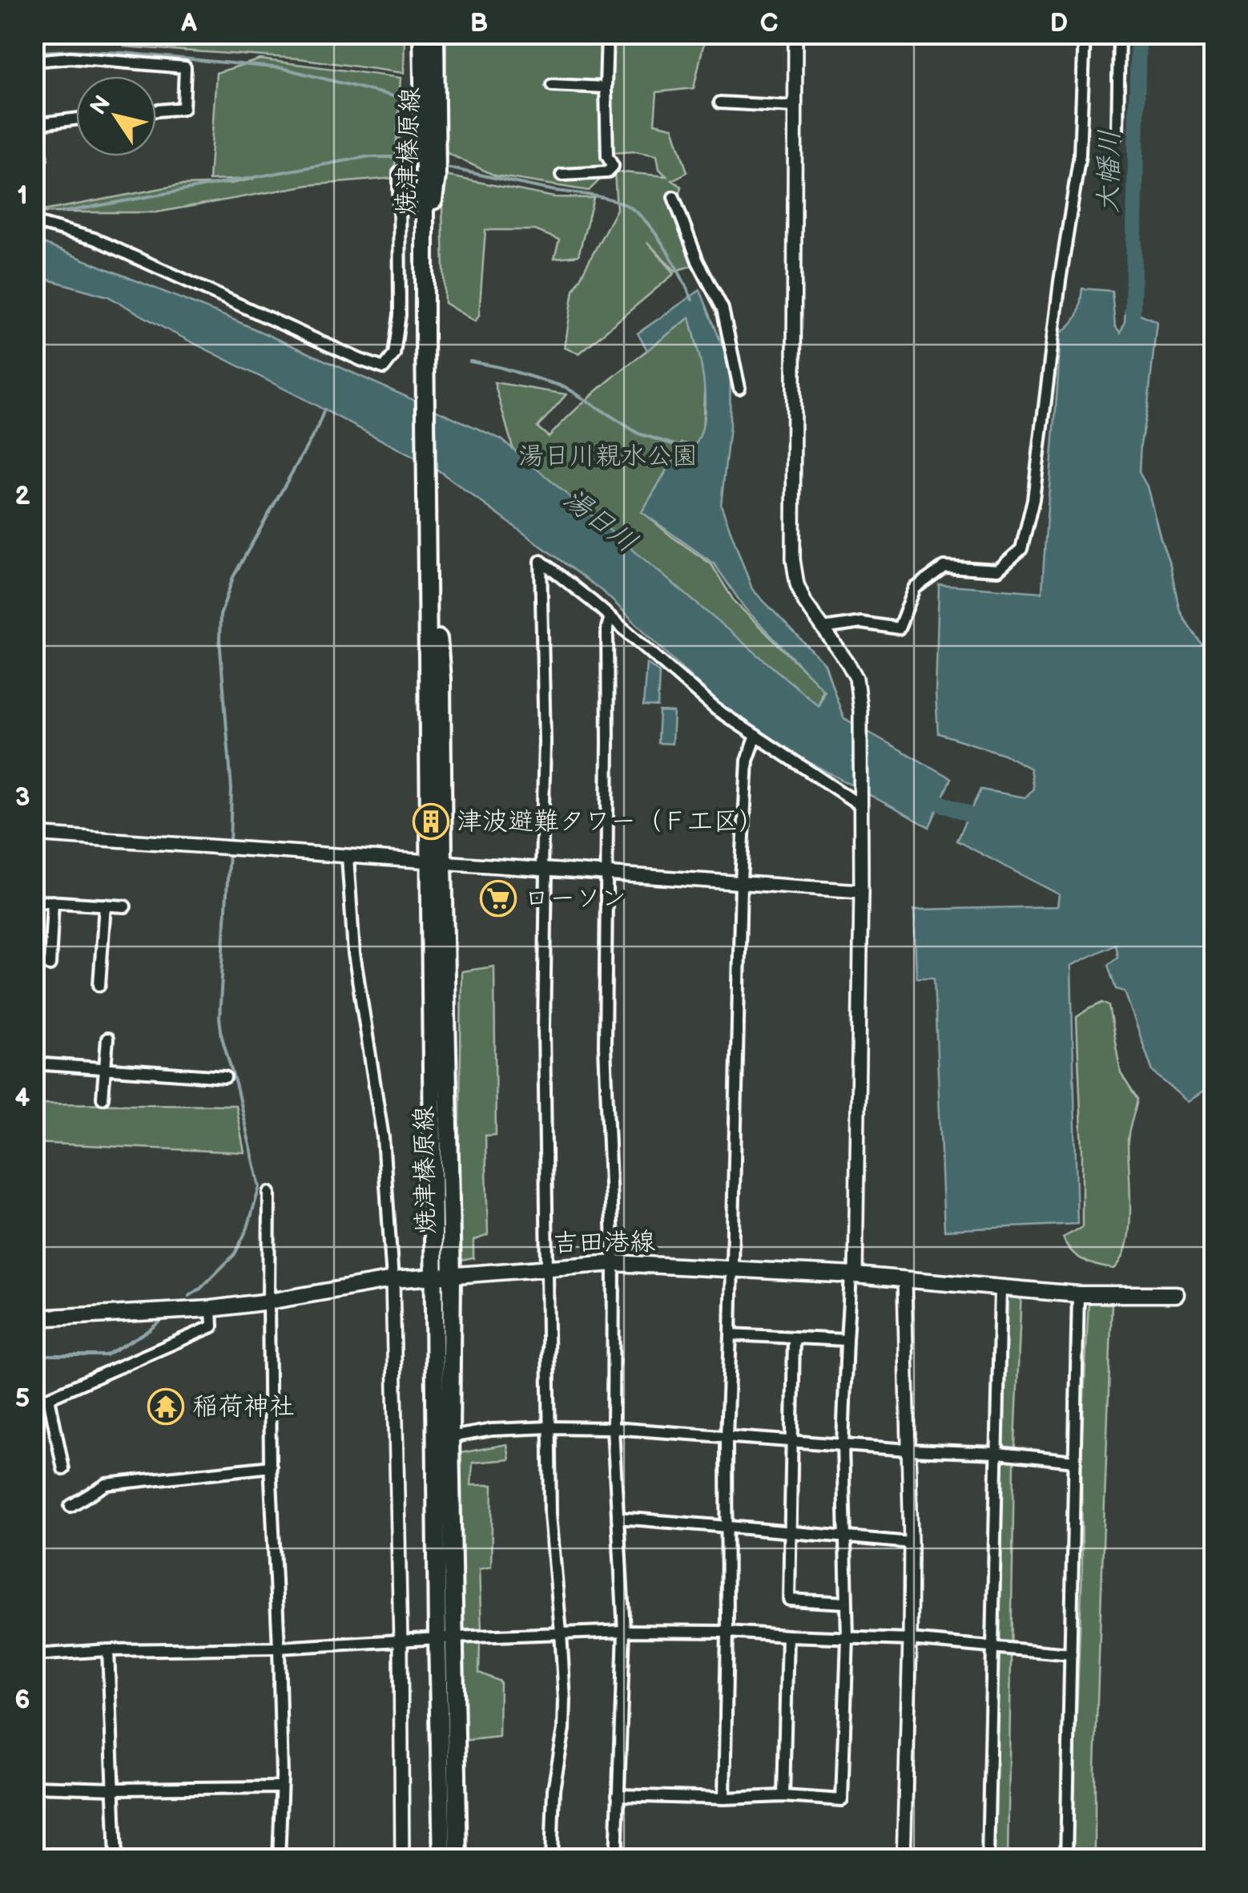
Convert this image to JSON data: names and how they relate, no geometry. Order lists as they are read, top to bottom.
{
  "streets": {
    "main road": ["焼津榛原線", "吉田港線"]
  },
  "crossings": [
    ["焼津榛原線", "吉田港線"]
  ],
  "water": ["大幡川", "湯日川"],
  "parks": ["湯日川親水公園"],
  "places": {
    "building": ["津波避難タワー（Ｆ工区）"],
    "supermarket": ["ローソン"],
    "temple": ["稲荷神社"]
  },
  "north": "top left",
  "grid": {
    "columns": [
      "A",
      "B",
      "C",
      "D"
    ],
    "rows": [
      "1",
      "2",
      "3",
      "4",
      "5",
      "6"
    ]
  }
}
